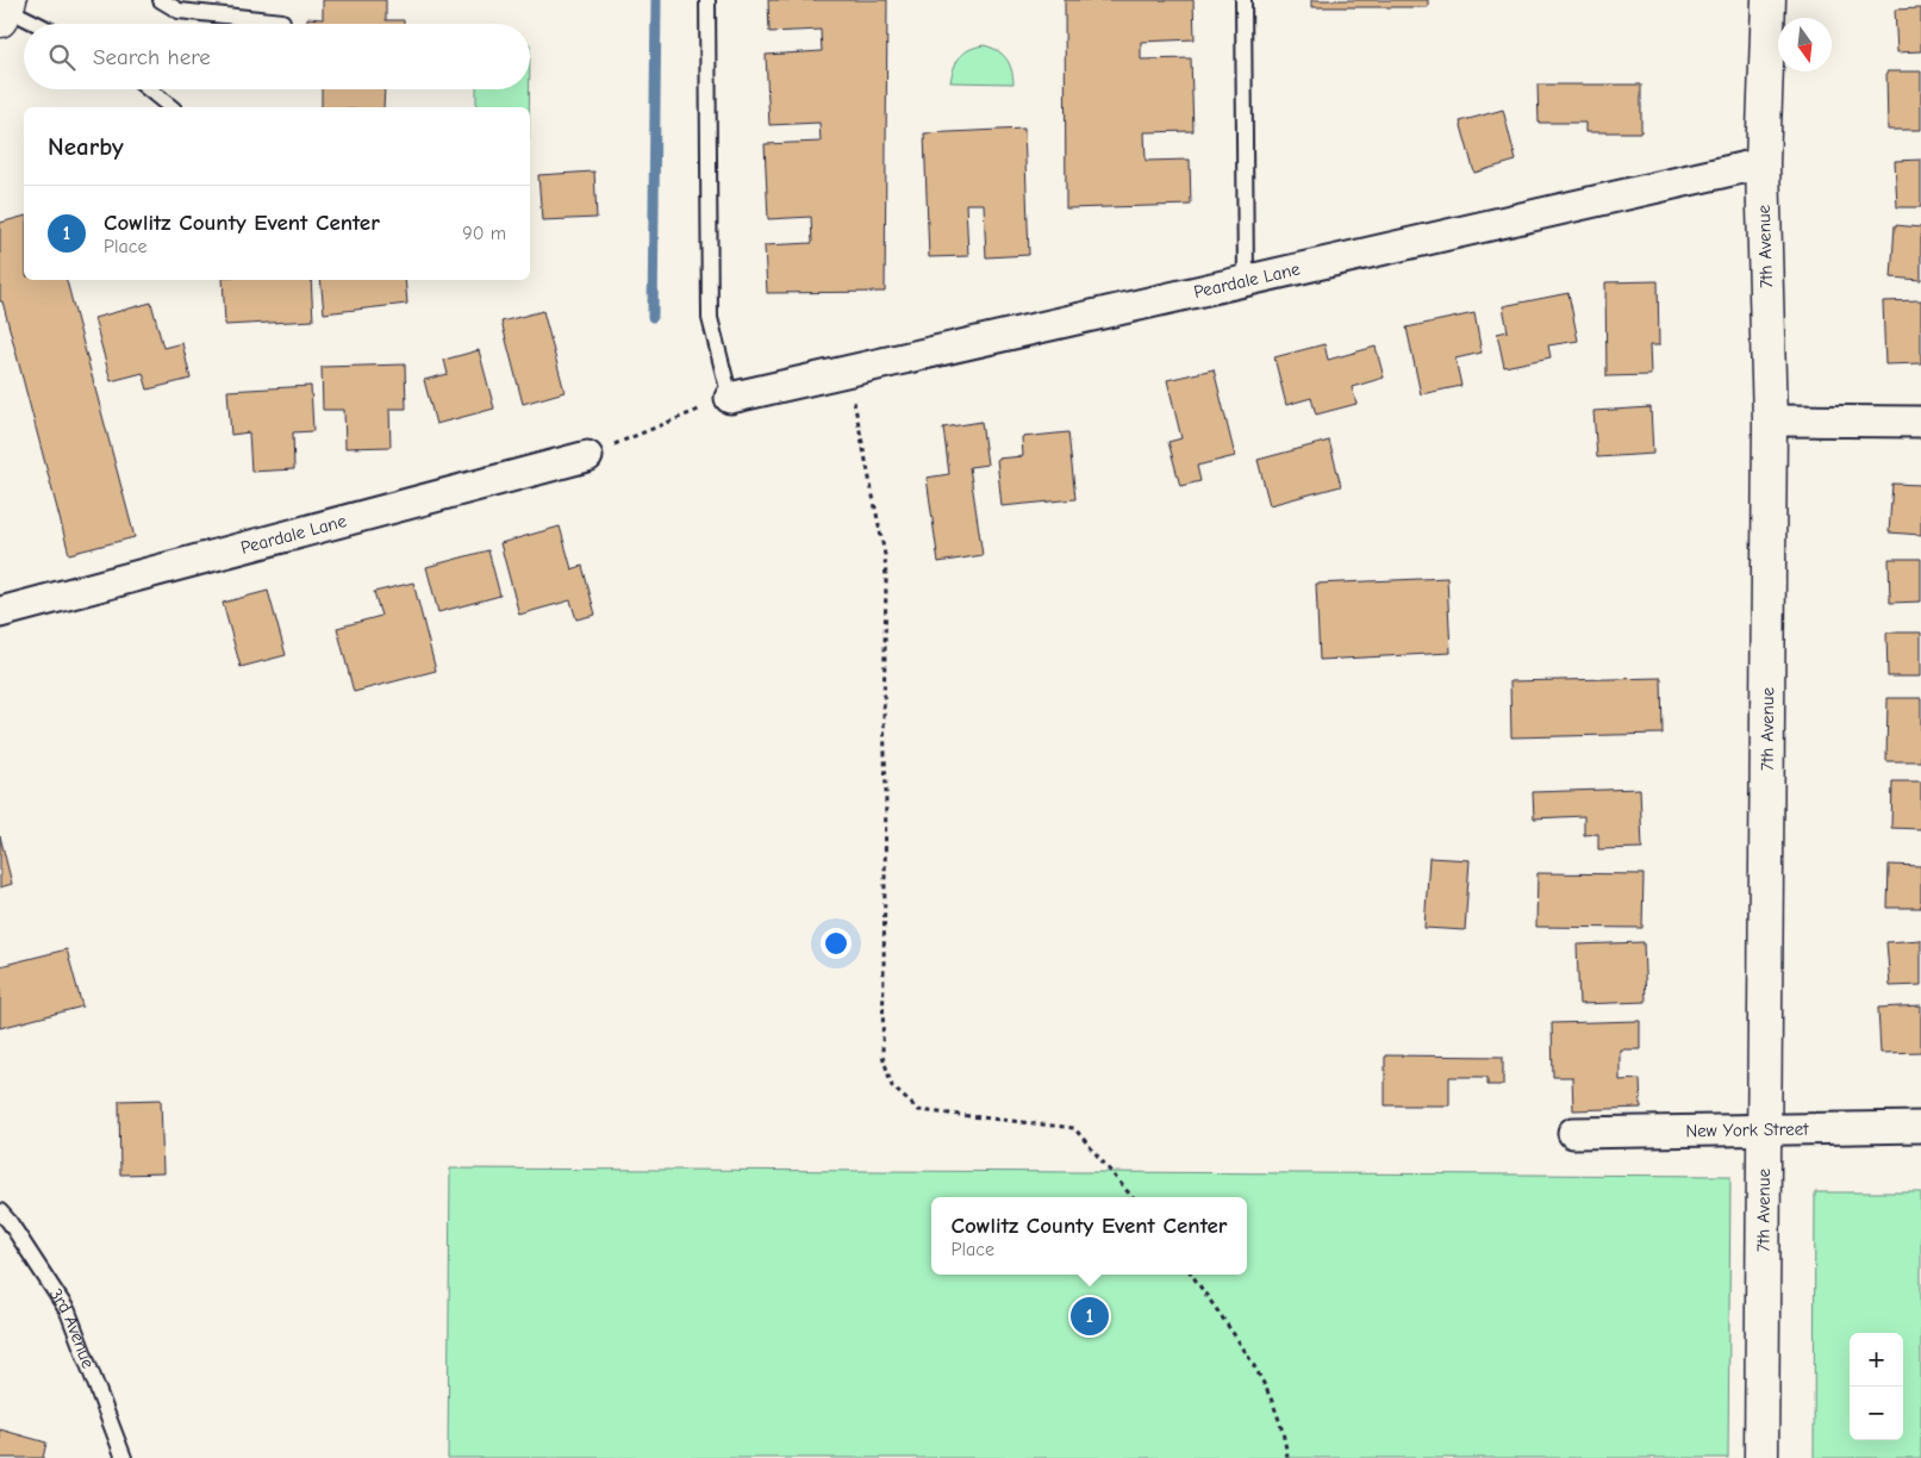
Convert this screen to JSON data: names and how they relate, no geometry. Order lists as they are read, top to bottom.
{
  "streets": {
    "street": ["7th Avenue", "Peardale Lane", "New York Street"],
    "lane": ["3rd Avenue"]
  },
  "crossings": [
    ["7th Avenue", "Peardale Lane"],
    ["7th Avenue", "New York Street"]
  ],
  "north": "bottom",
  "page": {
    "search": "Search here",
    "heading": "Nearby",
    "list": [
      {
        "mark": "1",
        "name": "Cowlitz County Event Center",
        "note": "Place",
        "value": "90 m"
      }
    ],
    "popup": ["Cowlitz County Event Center", "Place"],
    "pins": "1",
    "map_buttons": ["+", "−"]
  }
}
